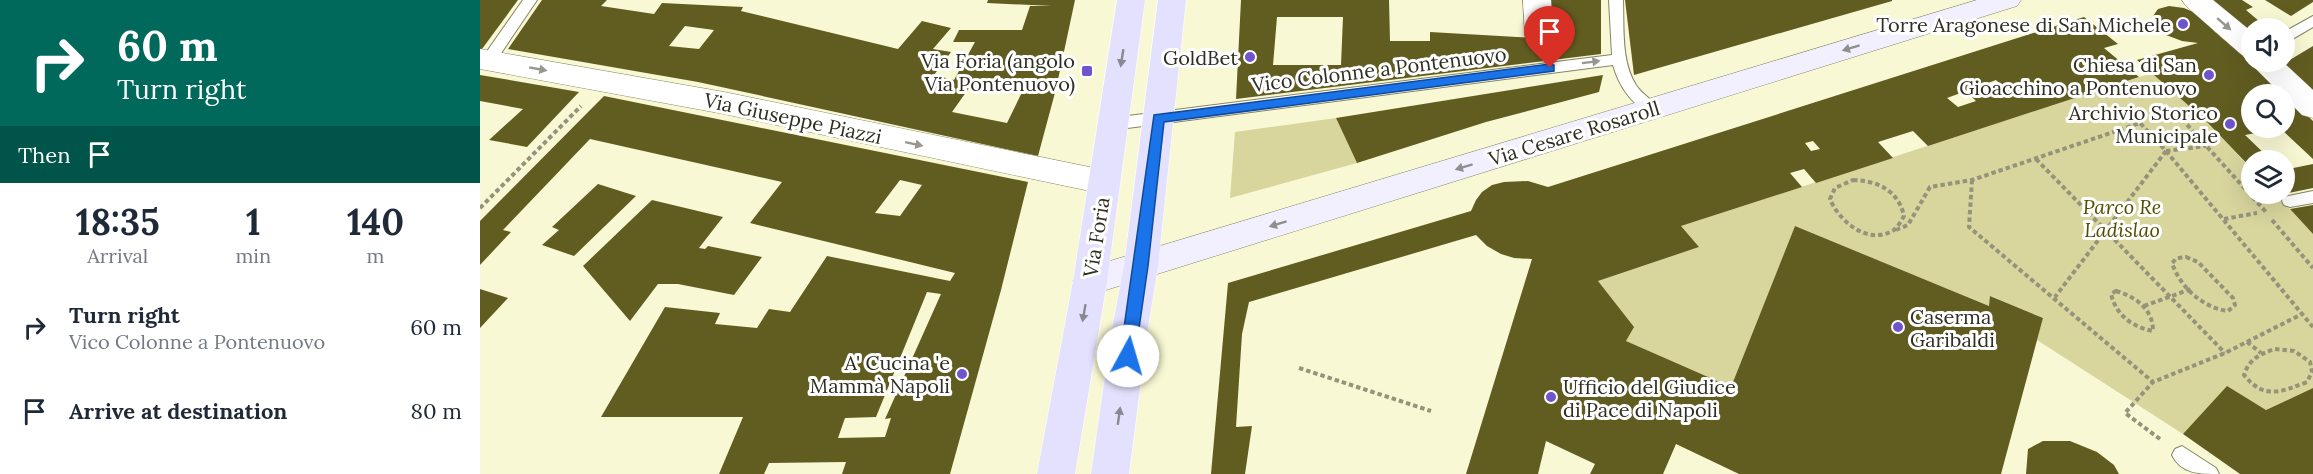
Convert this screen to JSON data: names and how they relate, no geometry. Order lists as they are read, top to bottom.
{
  "streets": {
    "main road": ["Via Cesare Rosaroll", "Via Foria"],
    "street": ["Via Giuseppe Piazzi"],
    "lane": ["Vico Colonne a Pontenuovo"]
  },
  "crossings": [
    ["Vico Colonne a Pontenuovo", "Via Foria"],
    ["Via Giuseppe Piazzi", "Via Foria"],
    ["Via Cesare Rosaroll", "Via Foria"]
  ],
  "one_way": ["Vico Colonne a Pontenuovo", "Via Giuseppe Piazzi", "Via Cesare Rosaroll"],
  "parks": ["Parco Re Ladislao"],
  "places": {
    "other": [
      "Torre Aragonese di San Michele",
      "GoldBet",
      "Chiesa di San Gioacchino a Pontenuovo",
      "Archivio Storico Municipale",
      "Caserma Garibaldi",
      "A' Cucina 'e Mammà Napoli",
      "Ufficio del Giudice di Pace di Napoli"
    ],
    "transit": ["Via Foria (angolo Via Pontenuovo)"]
  },
  "page": {
    "turn": ["60 m", "Turn right"],
    "then": "Then",
    "eta": [
      "18:35",
      "Arrival",
      "1",
      "min",
      "140",
      "m"
    ],
    "list": [
      {
        "name": "Turn right",
        "note": "Vico Colonne a Pontenuovo",
        "value": "60 m"
      },
      {
        "name": "Arrive at destination",
        "value": "80 m"
      }
    ]
  }
}
